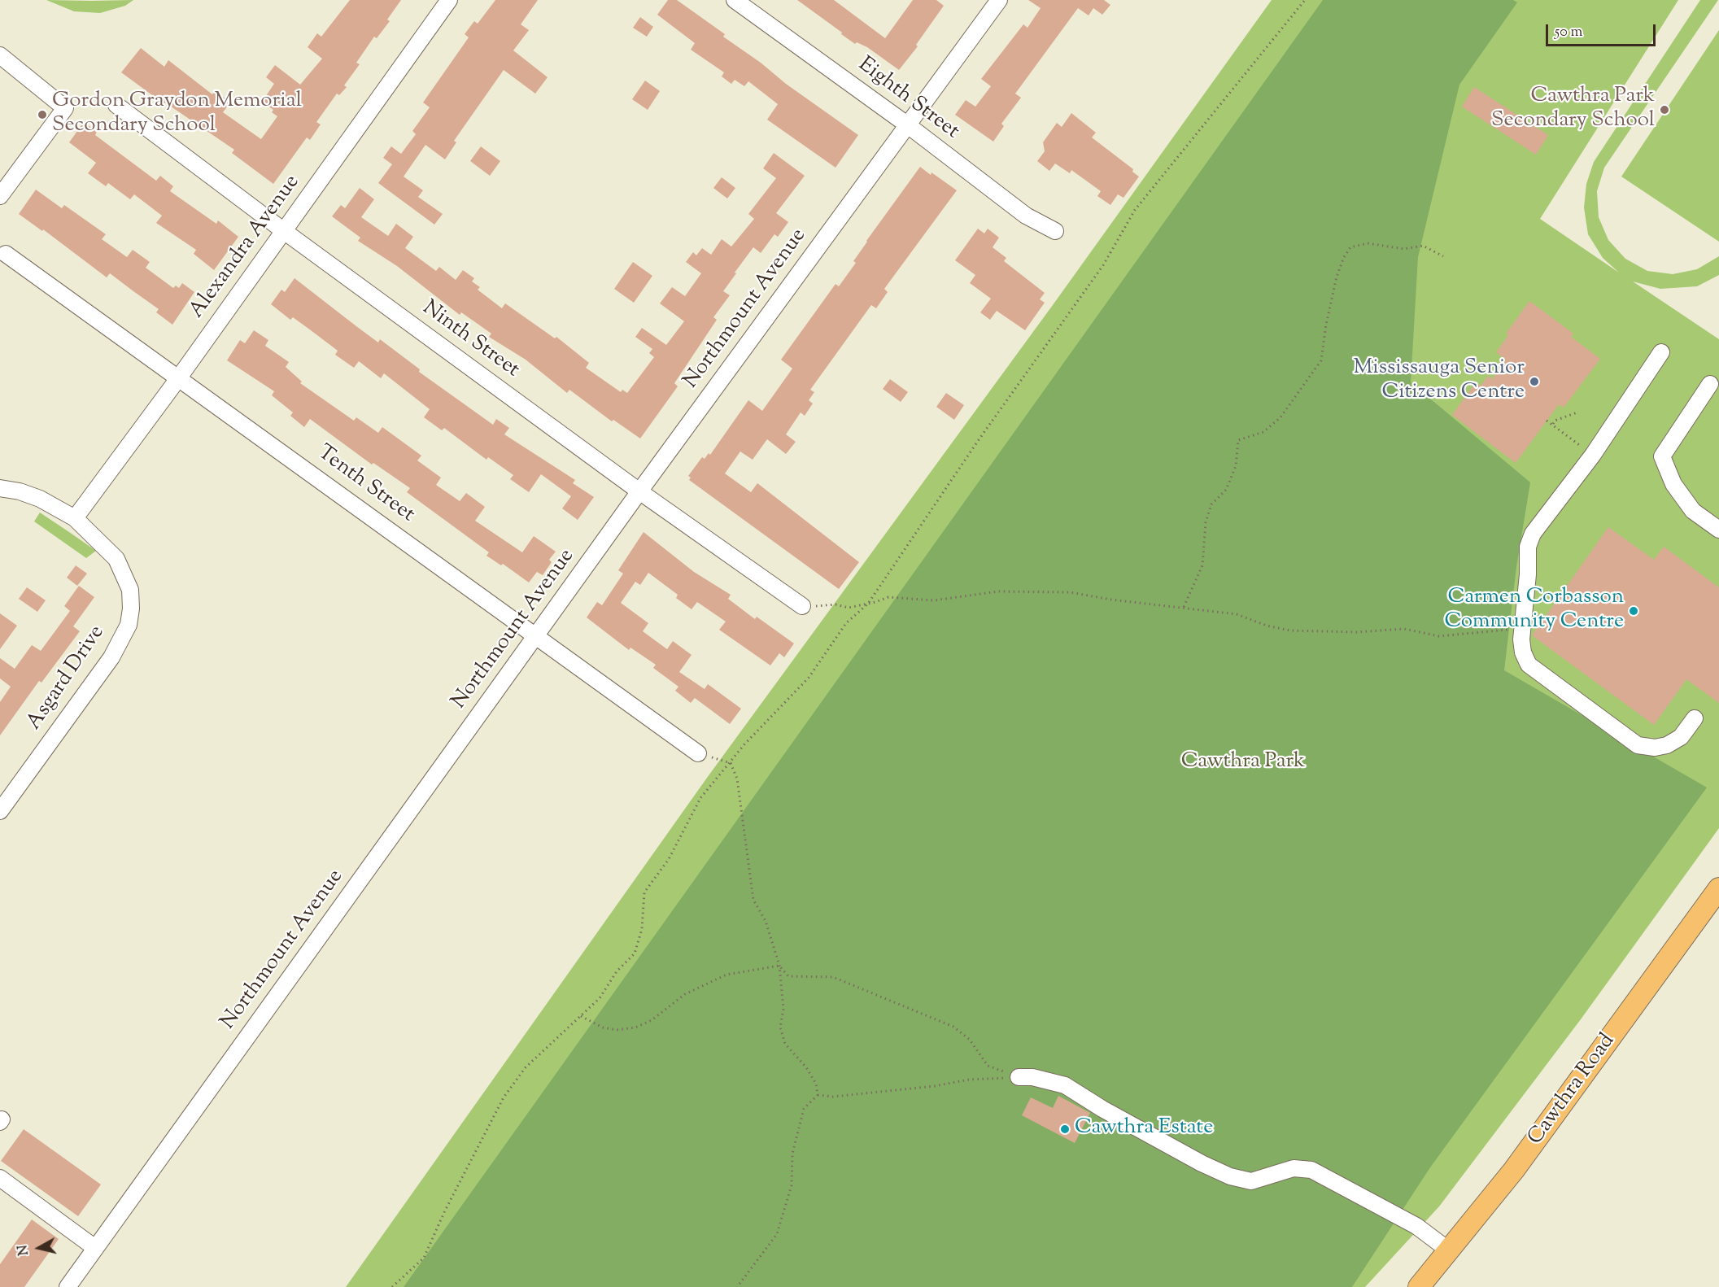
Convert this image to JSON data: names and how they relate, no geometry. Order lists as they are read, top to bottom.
{
  "streets": {
    "main road": ["Cawthra Road"],
    "street": [
      "Eighth Street",
      "Alexandra Avenue",
      "Northmount Avenue",
      "Ninth Street",
      "Tenth Street",
      "Asgard Drive"
    ]
  },
  "crossings": [
    ["Eighth Street", "Northmount Avenue"],
    ["Alexandra Avenue", "Ninth Street"],
    ["Alexandra Avenue", "Tenth Street"],
    ["Alexandra Avenue", "Asgard Drive"],
    ["Northmount Avenue", "Ninth Street"],
    ["Northmount Avenue", "Tenth Street"]
  ],
  "parks": ["Cawthra Park"],
  "places": [
    "Cawthra Park Secondary School",
    "Gordon Graydon Memorial Secondary School",
    "Mississauga Senior Citizens Centre",
    "Carmen Corbasson Community Centre",
    "Cawthra Estate"
  ],
  "scale_bar": "50 m",
  "north": "left"
}
